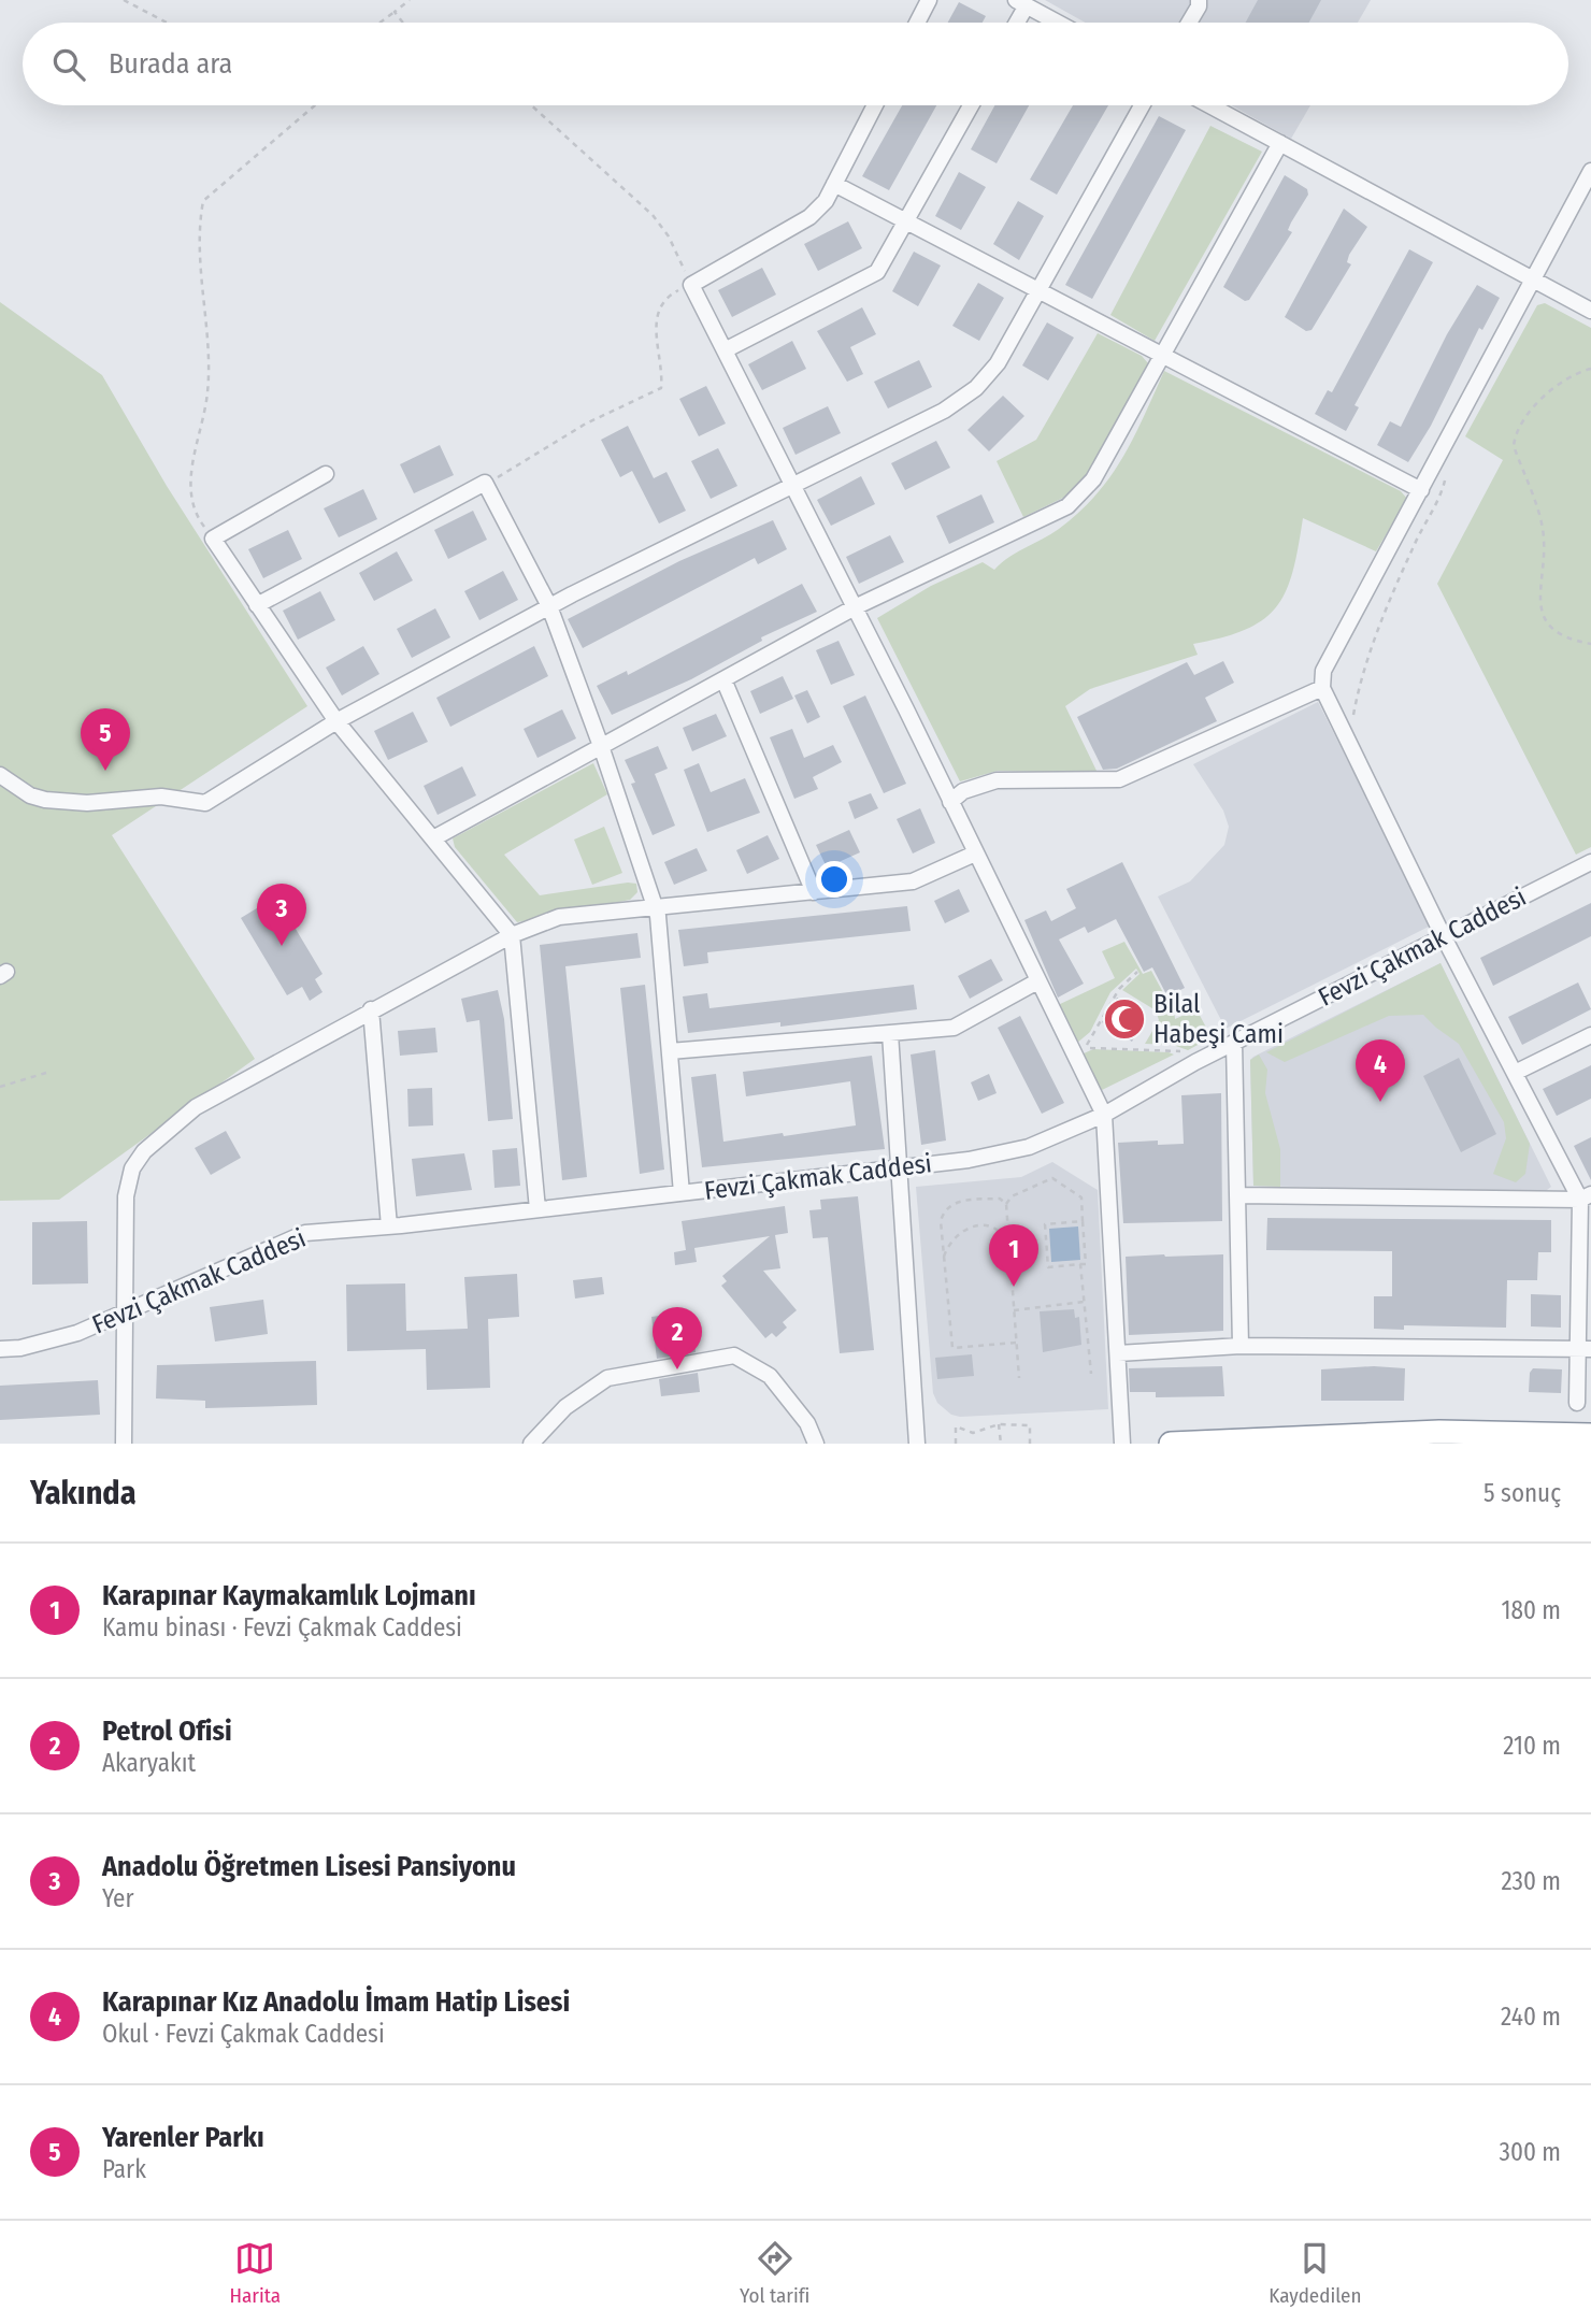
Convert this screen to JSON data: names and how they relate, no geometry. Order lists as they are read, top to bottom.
{
  "streets": {
    "street": ["Fevzi Çakmak Caddesi"]
  },
  "places": {
    "mosque": ["Bilal Habeşi Cami"]
  },
  "page": {
    "search": "Burada ara",
    "pins": [
      "5",
      "3",
      "4",
      "1",
      "2"
    ],
    "heading": ["Yakında", "5 sonuç"],
    "list": [
      {
        "mark": "1",
        "name": "Karapınar Kaymakamlık Lojmanı",
        "note": "Kamu binası · Fevzi Çakmak Caddesi",
        "value": "180 m"
      },
      {
        "mark": "2",
        "name": "Petrol Ofisi",
        "note": "Akaryakıt",
        "value": "210 m"
      },
      {
        "mark": "3",
        "name": "Anadolu Öğretmen Lisesi Pansiyonu",
        "note": "Yer",
        "value": "230 m"
      },
      {
        "mark": "4",
        "name": "Karapınar Kız Anadolu İmam Hatip Lisesi",
        "note": "Okul · Fevzi Çakmak Caddesi",
        "value": "240 m"
      },
      {
        "mark": "5",
        "name": "Yarenler Parkı",
        "note": "Park",
        "value": "300 m"
      }
    ],
    "nav": ["Harita", "Yol tarifi", "Kaydedilen"]
  }
}
